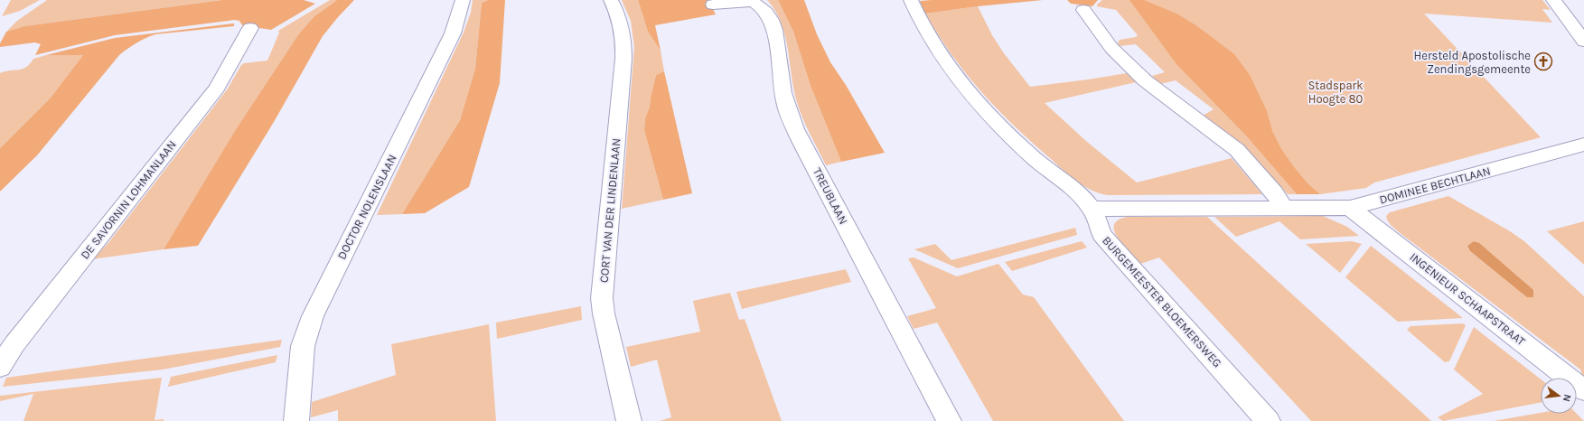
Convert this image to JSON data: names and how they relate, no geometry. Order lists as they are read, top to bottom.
{
  "streets": {
    "street": [
      "DOMINEE BECHTLAAN",
      "TREUBLAAN",
      "DE SAVORNIN LOHMANLAAN",
      "DOCTOR NOLENSLAAN",
      "CORT VAN DER LINDENLAAN",
      "INGENIEUR SCHAAPSTRAAT",
      "BURGEMEESTER BLOEMERSWEG"
    ]
  },
  "crossings": [
    ["DOMINEE BECHTLAAN", "INGENIEUR SCHAAPSTRAAT"],
    ["DOMINEE BECHTLAAN", "BURGEMEESTER BLOEMERSWEG"]
  ],
  "parks": ["Stadspark Hoogte 80"],
  "places": {
    "church": ["Hersteld Apostolische Zendingsgemeente"]
  },
  "north": "right"
}
